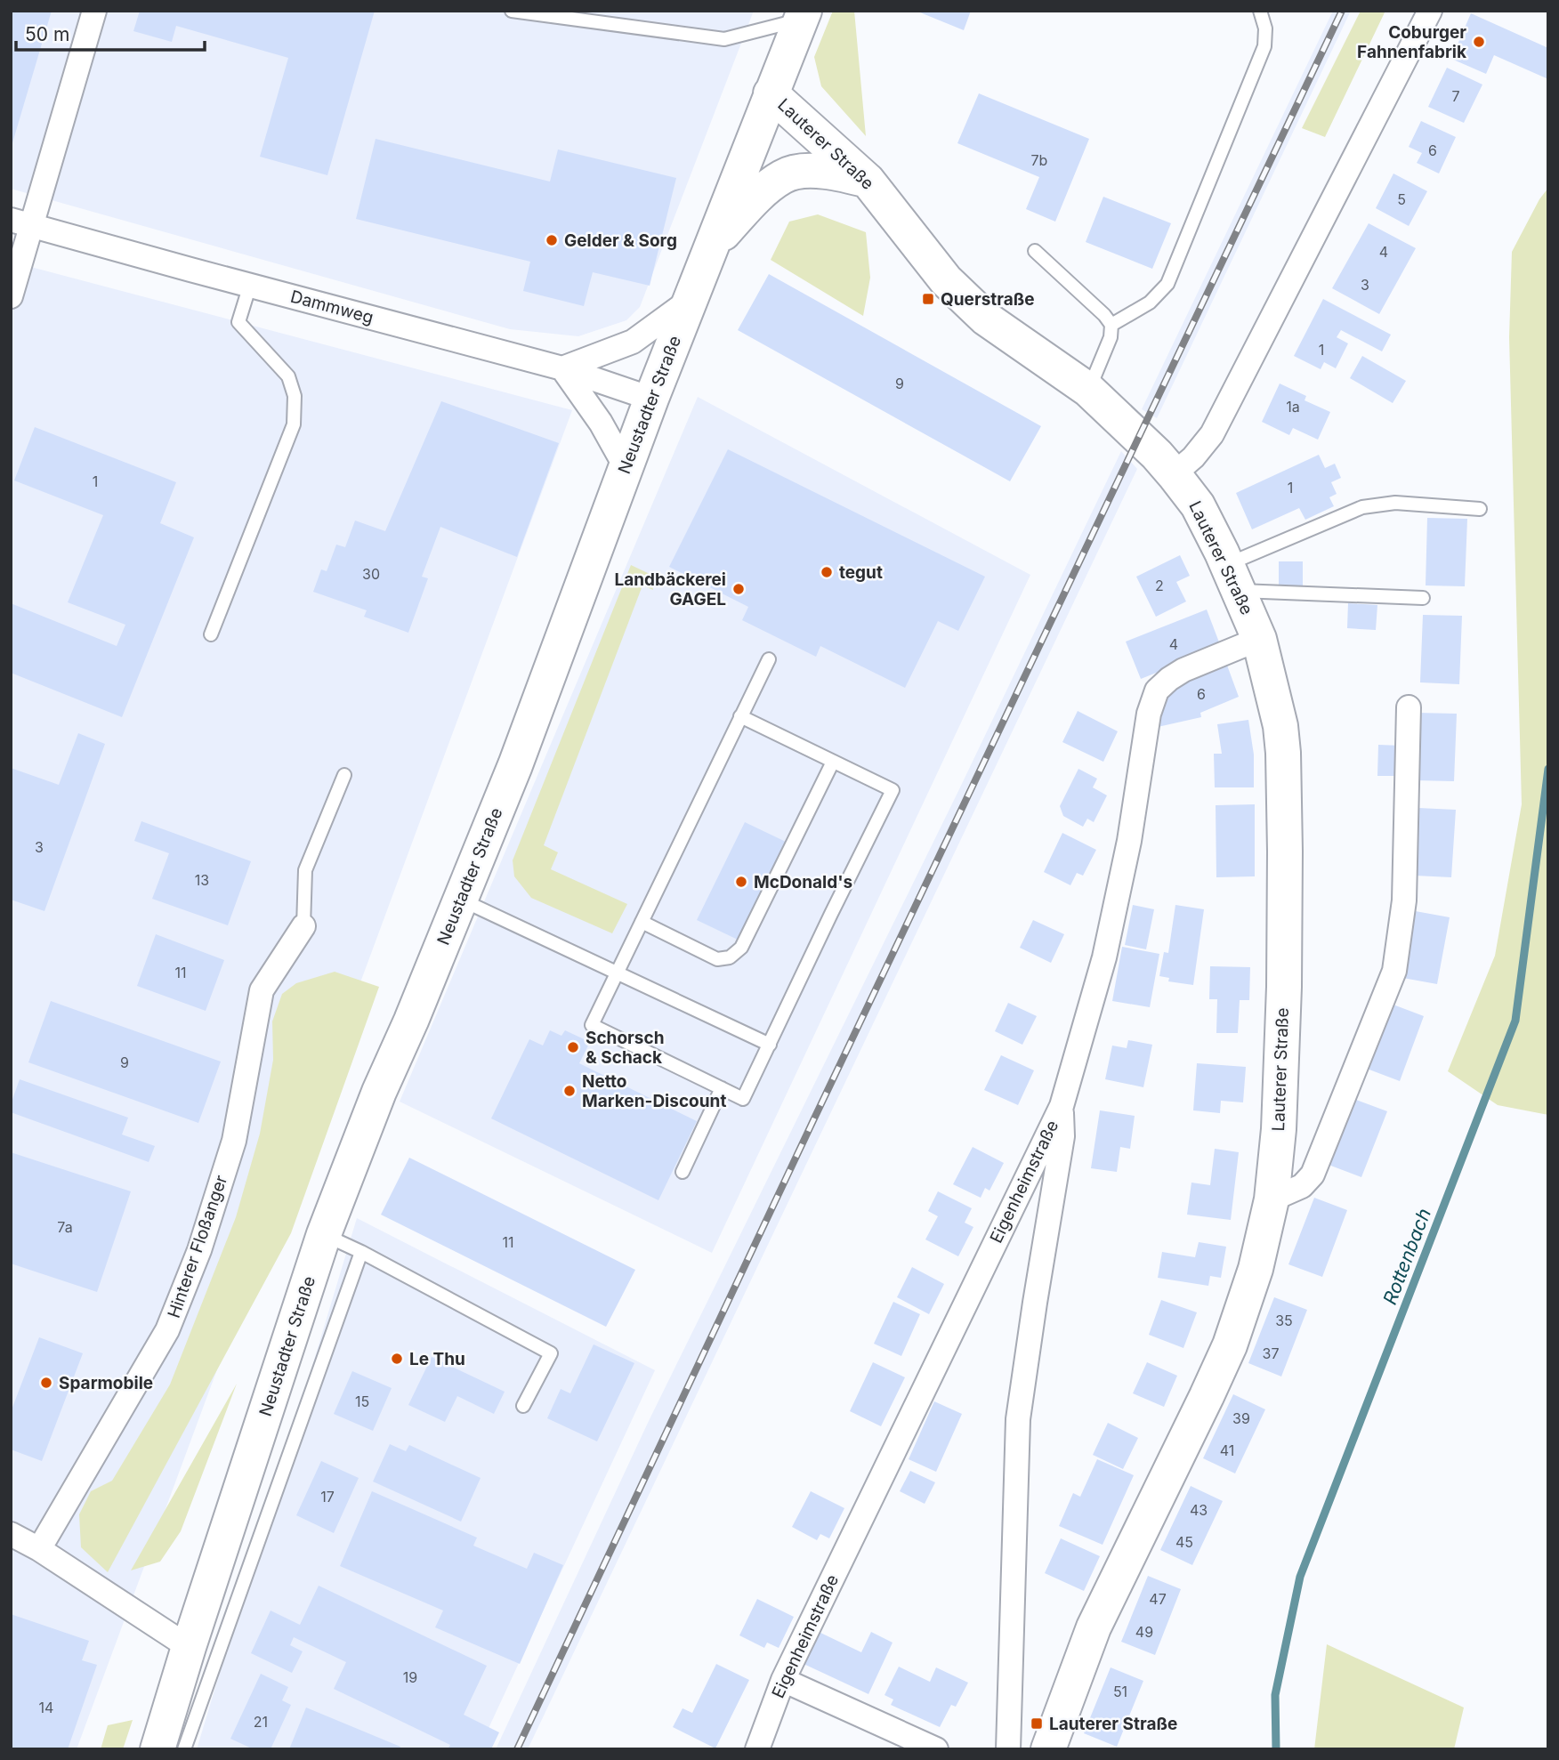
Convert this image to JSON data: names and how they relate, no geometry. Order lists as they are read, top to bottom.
{
  "streets": {
    "street": [
      "Lauterer Straße",
      "Dammweg",
      "Neustadter Straße",
      "Eigenheimstraße",
      "Hinterer Floßanger"
    ]
  },
  "crossings": [
    ["Lauterer Straße", "Neustadter Straße"],
    ["Lauterer Straße", "Eigenheimstraße"],
    ["Dammweg", "Neustadter Straße"]
  ],
  "water": ["Rottenbach"],
  "places": {
    "other": [
      "Coburger Fahnenfabrik",
      "Gelder & Sorg",
      "tegut",
      "Landbäckerei GAGEL",
      "McDonald's",
      "Schorsch & Schack",
      "Netto Marken-Discount",
      "Le Thu",
      "Sparmobile"
    ],
    "transit": ["Querstraße", "Lauterer Straße"]
  },
  "house_numbers": [
    "7",
    "6",
    "7b",
    "5",
    "4",
    "3",
    "1",
    "9",
    "1a",
    "1",
    "1",
    "30",
    "2",
    "4",
    "6",
    "3",
    "13",
    "11",
    "9",
    "7a",
    "11",
    "35",
    "37",
    "15",
    "39",
    "41",
    "17",
    "43",
    "45",
    "47",
    "49",
    "19",
    "51",
    "14",
    "21"
  ],
  "scale_bar": "50 m"
}
